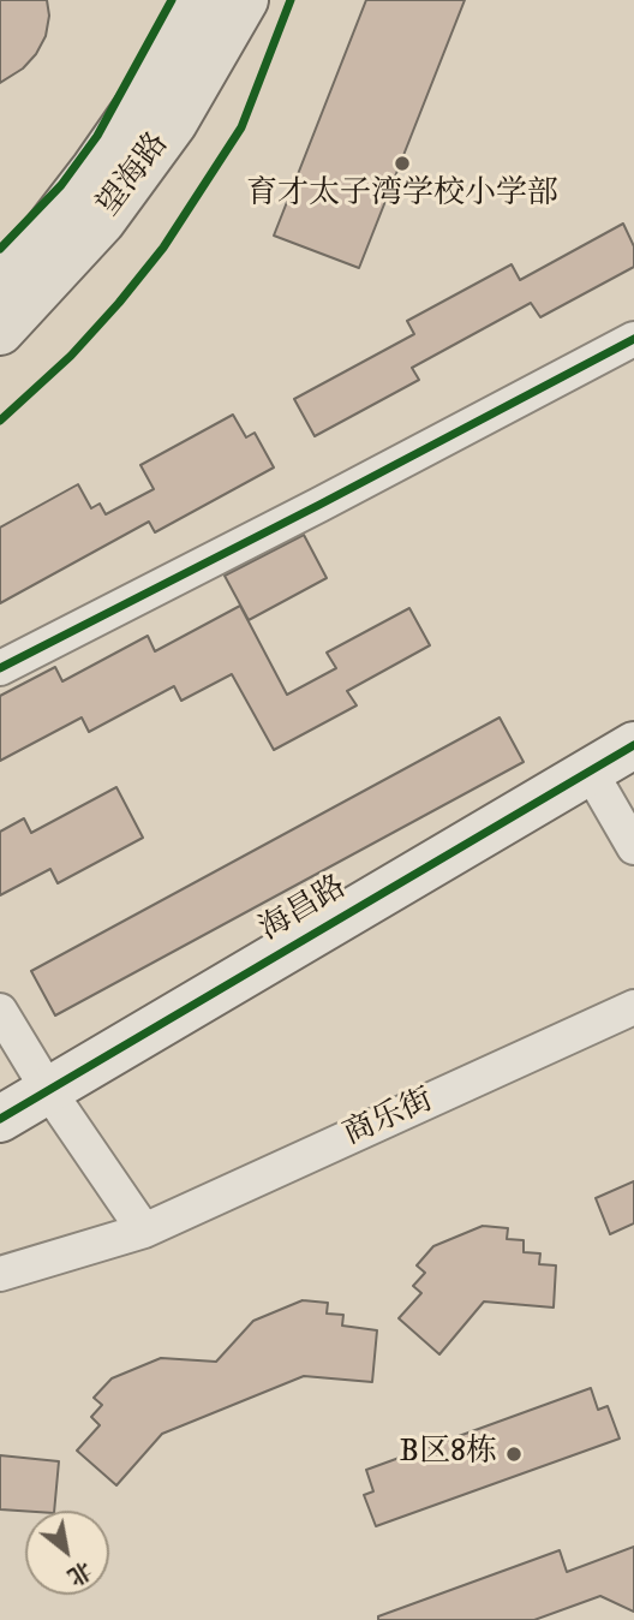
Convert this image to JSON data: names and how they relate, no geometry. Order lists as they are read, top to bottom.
{
  "streets": {
    "main road": ["望海路"],
    "street": ["海昌路", "商乐街"]
  },
  "places": ["育才太子湾学校小学部", "B区8栋"],
  "north": "bottom right"
}
